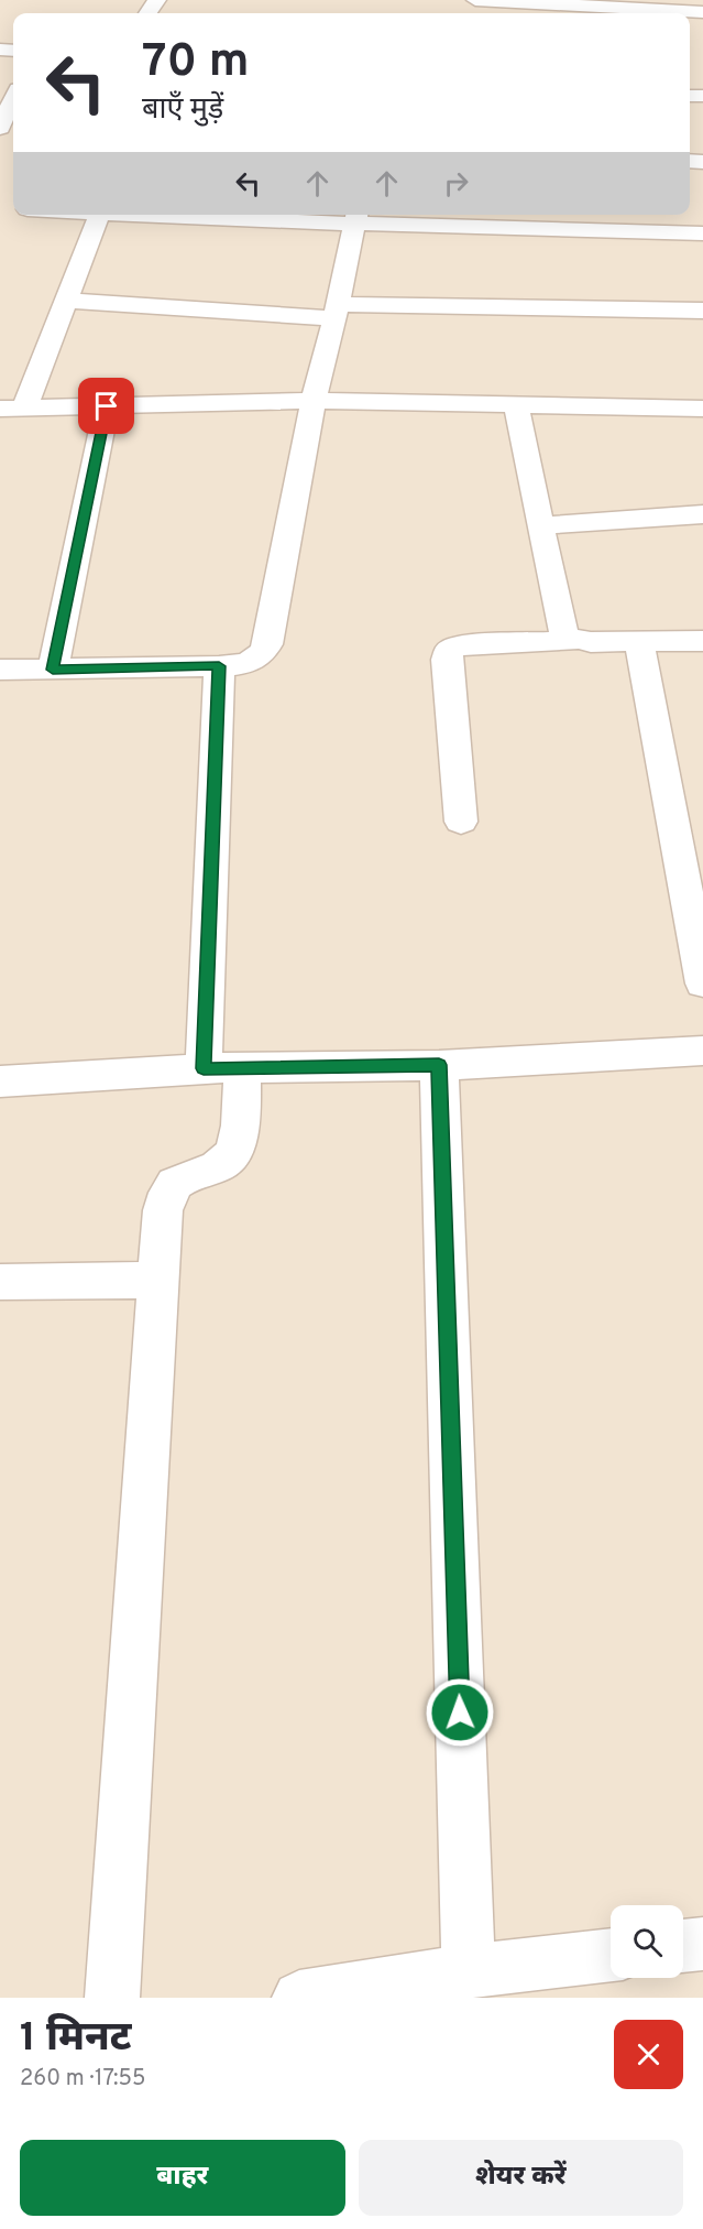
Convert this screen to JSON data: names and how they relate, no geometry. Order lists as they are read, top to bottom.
{
  "page": {
    "turn": ["70 m", "बाएँ मुड़ें"],
    "heading": ["1 मिनट", "260 m · 17:55"],
    "buttons": ["बाहर", "शेयर करें"]
  }
}
